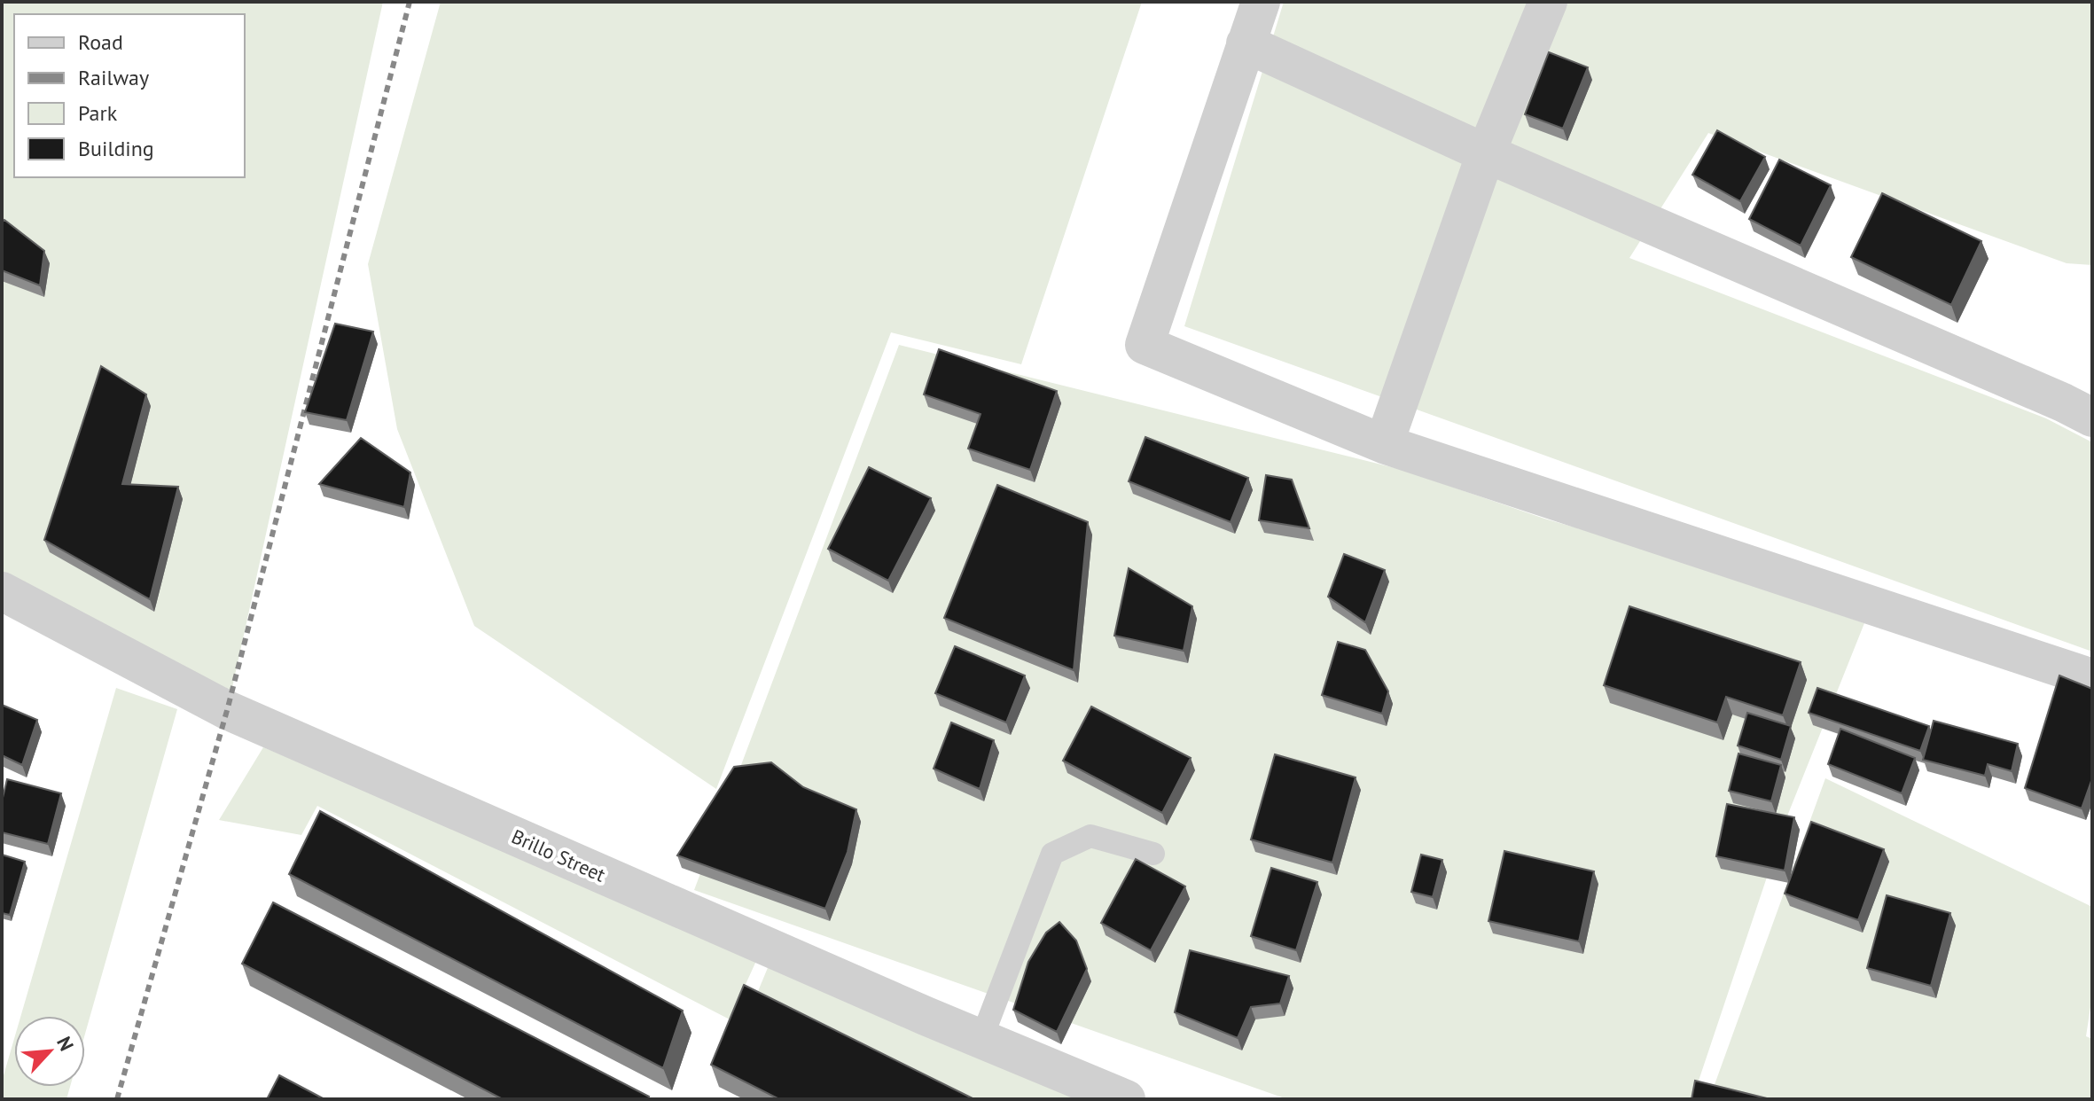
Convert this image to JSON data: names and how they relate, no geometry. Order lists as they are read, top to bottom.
{
  "streets": {
    "street": ["Brillo Street"]
  },
  "legend": [
    "Road",
    "Railway",
    "Park",
    "Building"
  ],
  "north": "top right"
}
